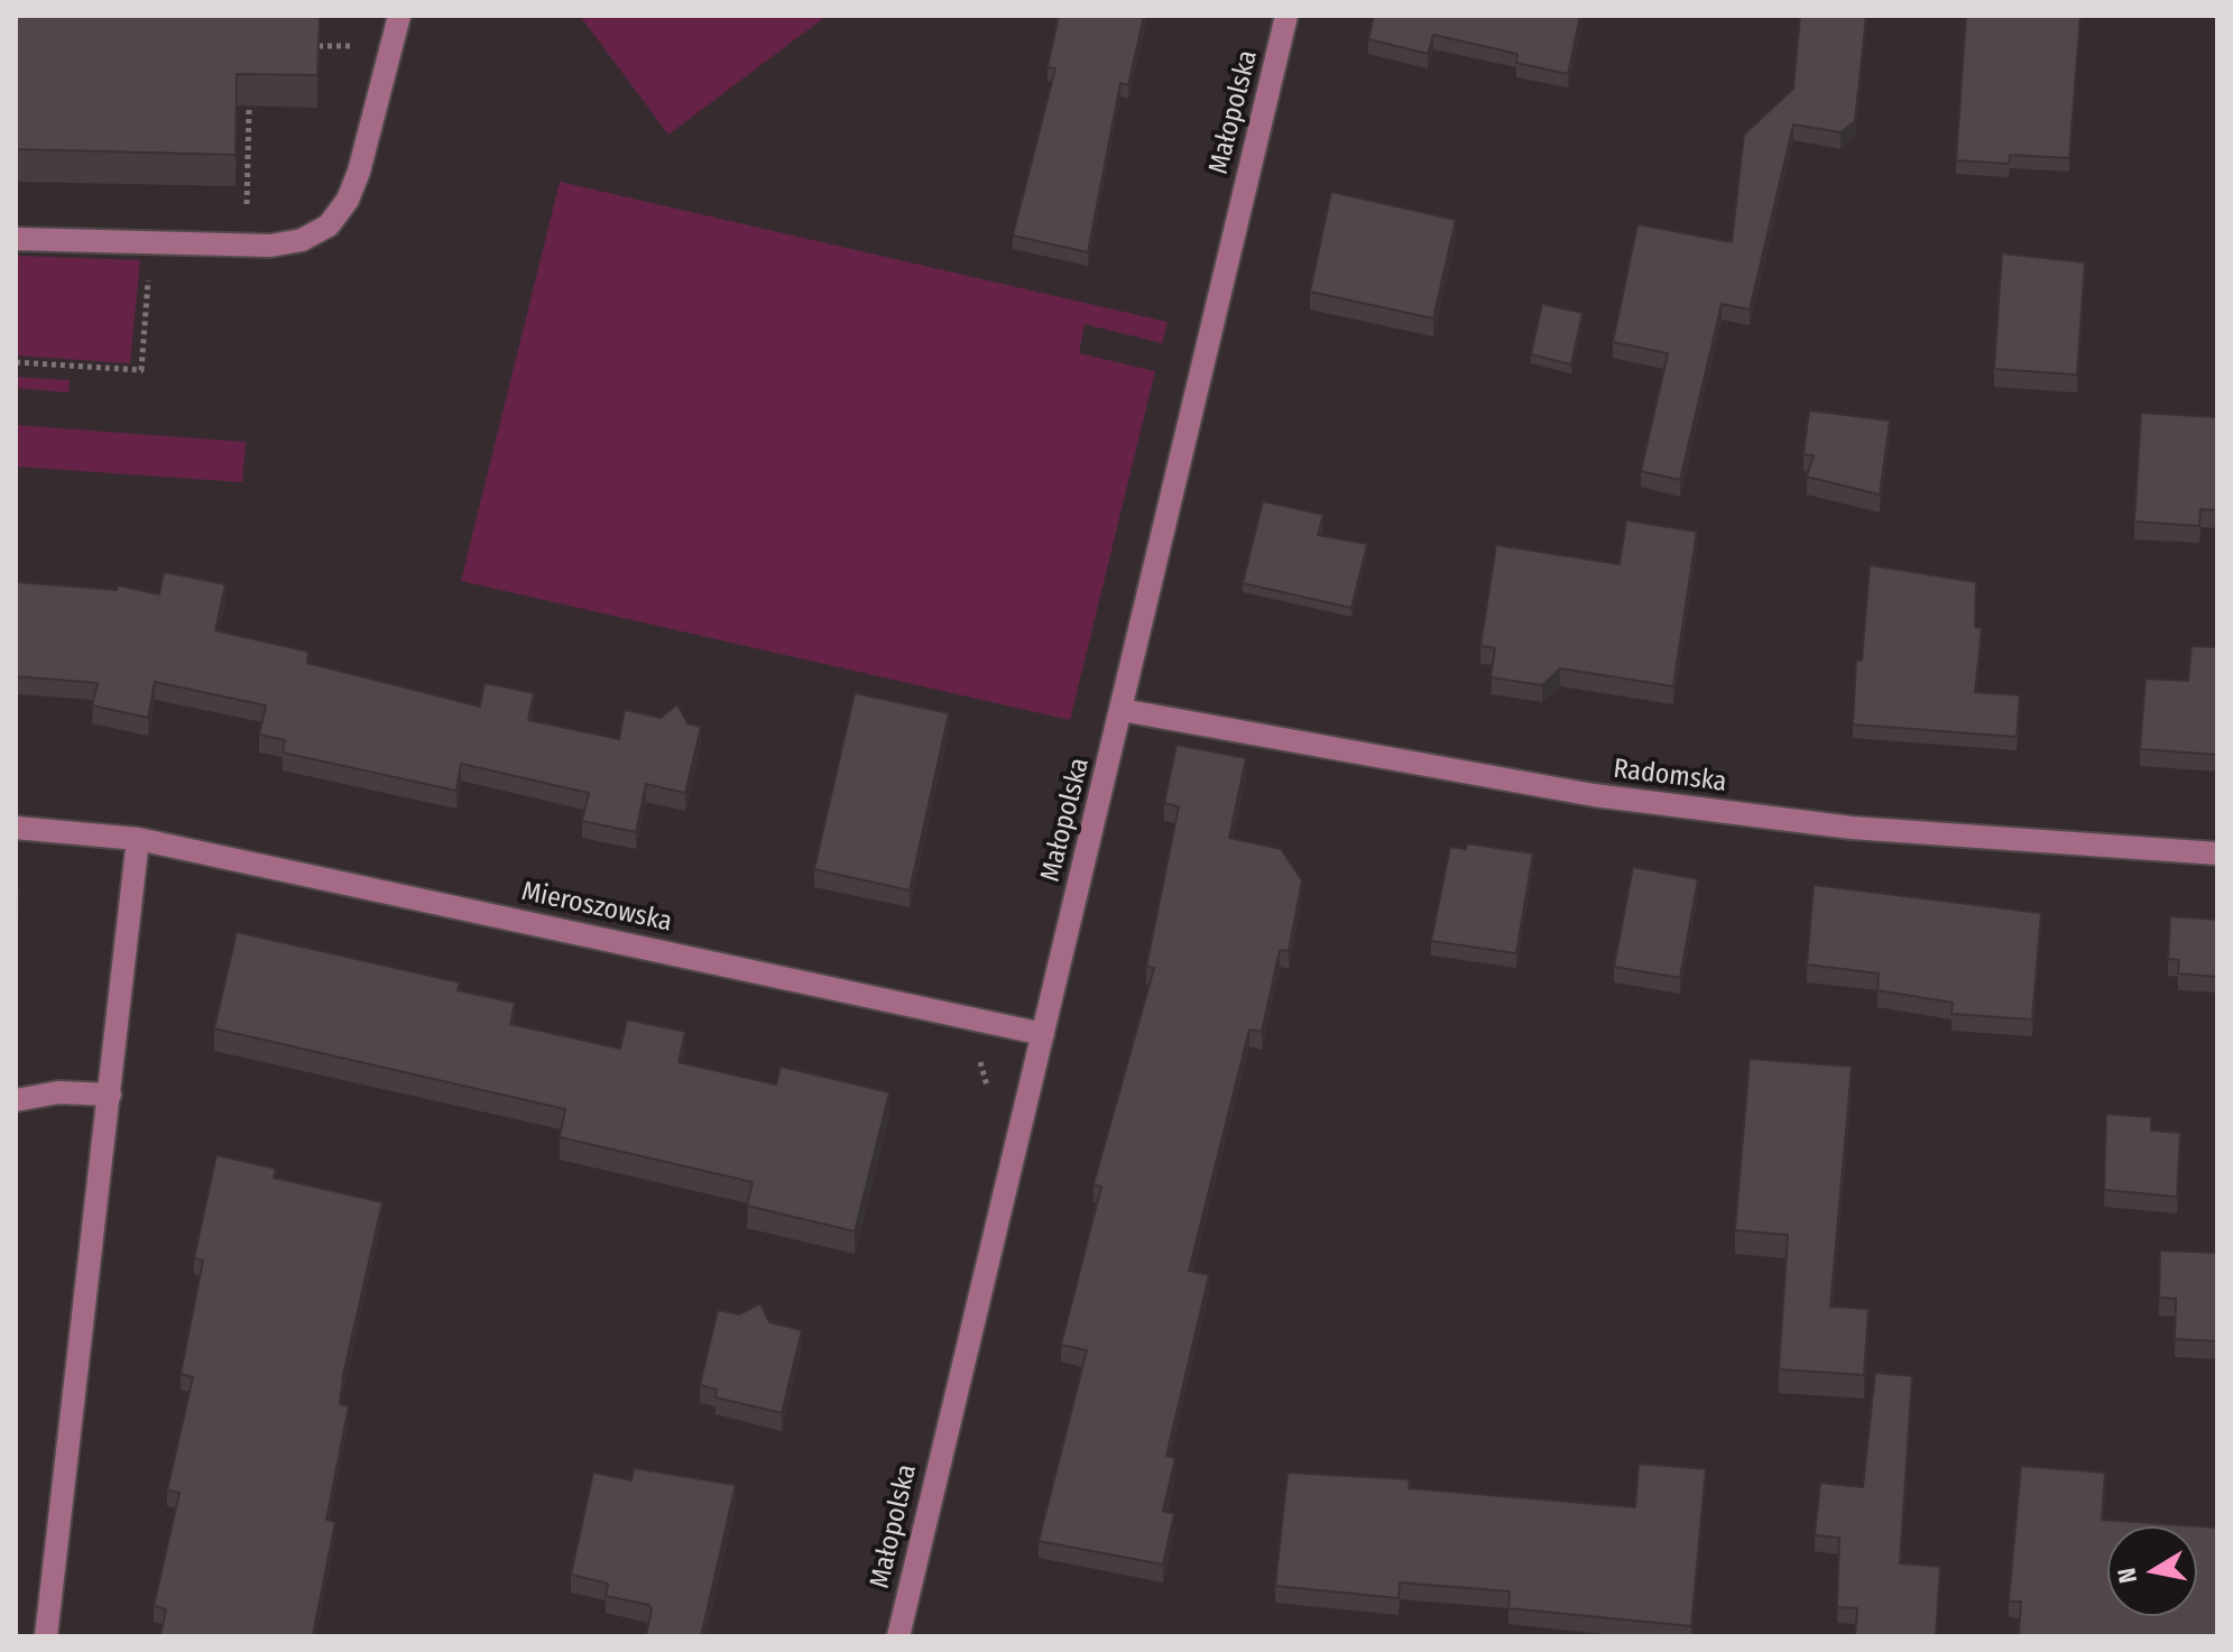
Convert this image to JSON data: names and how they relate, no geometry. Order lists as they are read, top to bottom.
{
  "streets": {
    "street": ["Małopolska", "Radomska", "Mieroszowska"]
  },
  "crossings": [
    ["Małopolska", "Radomska"],
    ["Małopolska", "Mieroszowska"]
  ],
  "north": "left"
}
